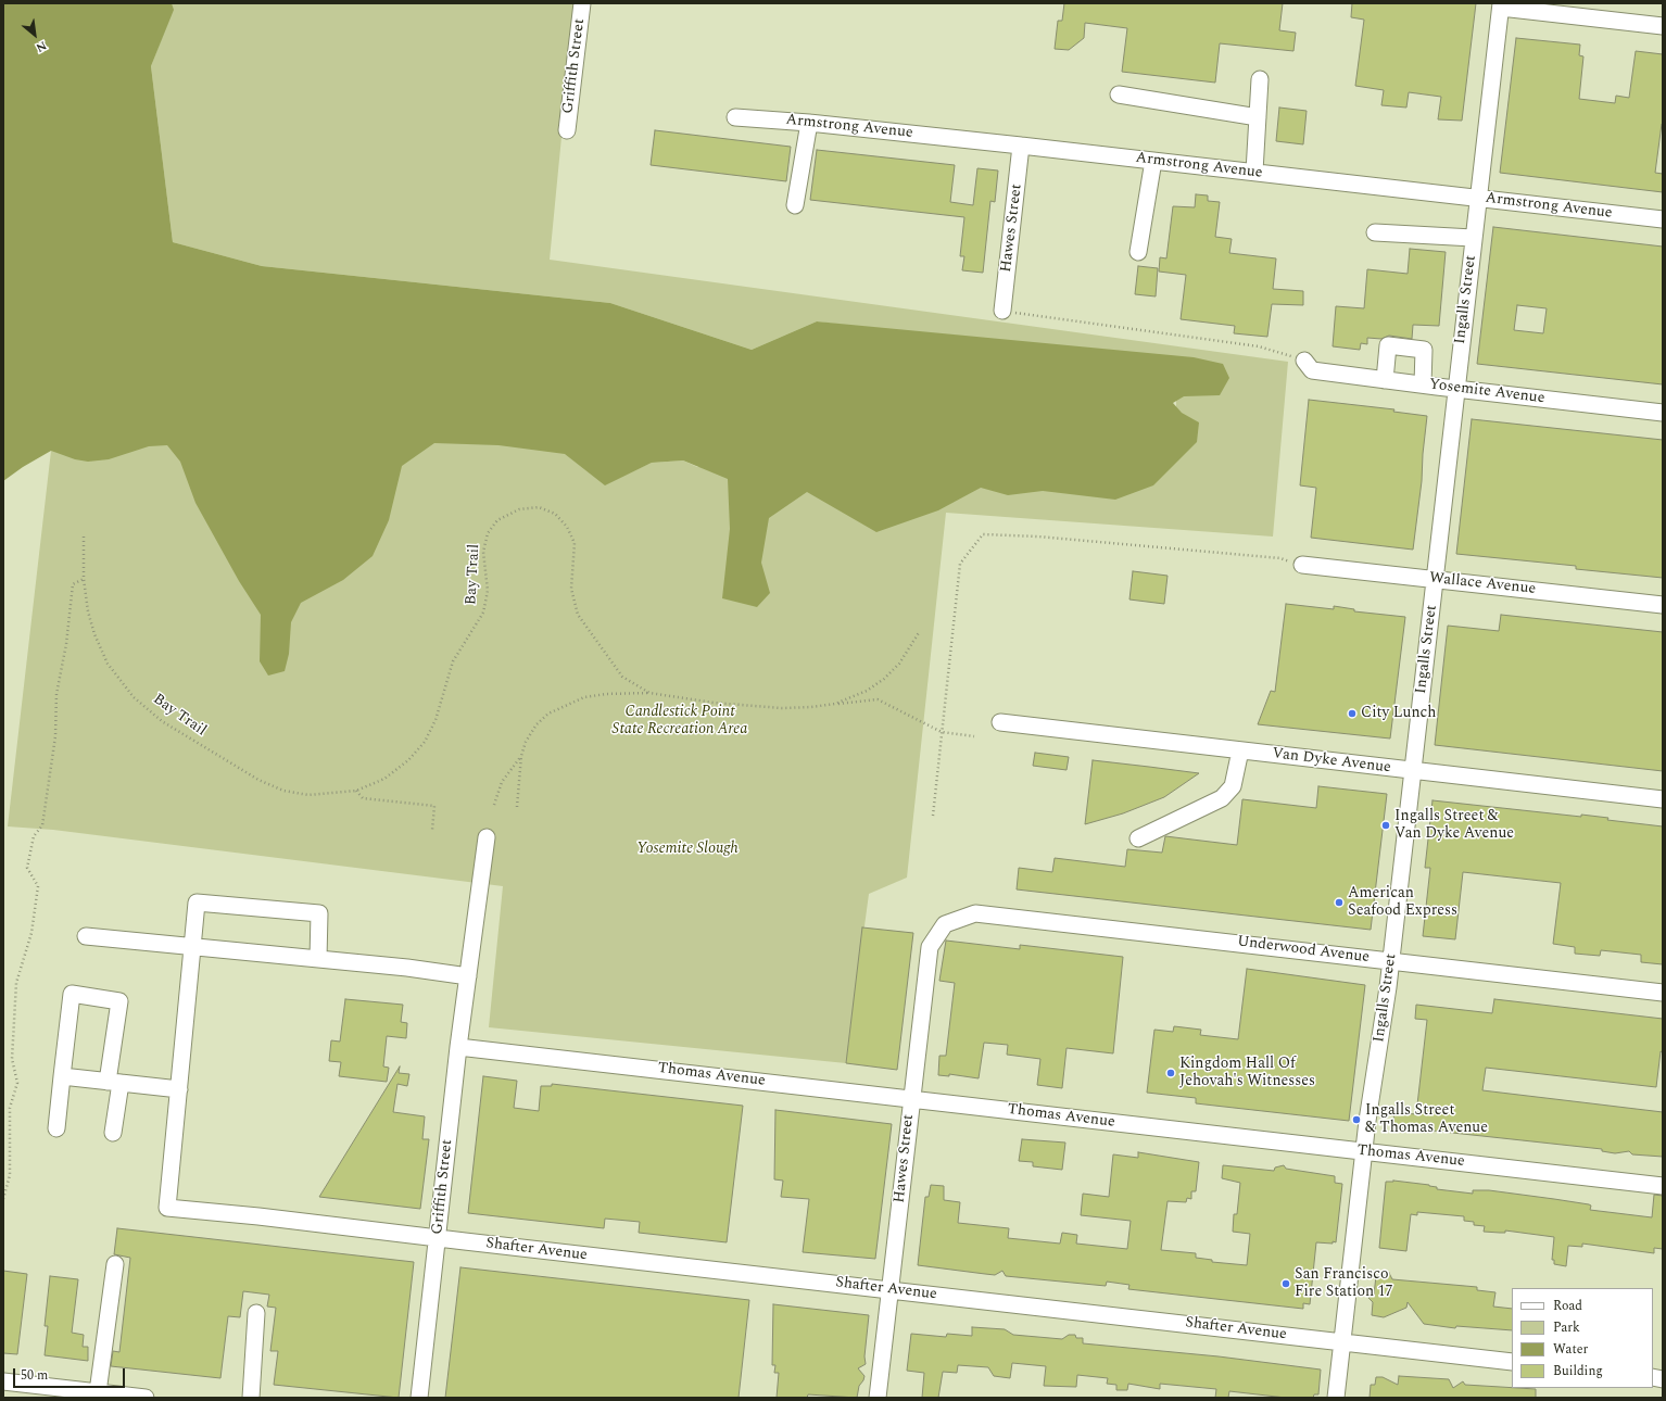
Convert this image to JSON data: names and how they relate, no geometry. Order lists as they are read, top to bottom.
{
  "streets": {
    "street": [
      "Griffith Street",
      "Armstrong Avenue",
      "Hawes Street",
      "Ingalls Street",
      "Yosemite Avenue",
      "Wallace Avenue",
      "Van Dyke Avenue",
      "Underwood Avenue",
      "Thomas Avenue",
      "Shafter Avenue"
    ],
    "path": ["Bay Trail"]
  },
  "crossings": [
    ["Griffith Street", "Thomas Avenue"],
    ["Griffith Street", "Shafter Avenue"],
    ["Armstrong Avenue", "Hawes Street"],
    ["Armstrong Avenue", "Ingalls Street"],
    ["Hawes Street", "Underwood Avenue"],
    ["Hawes Street", "Thomas Avenue"],
    ["Hawes Street", "Shafter Avenue"],
    ["Ingalls Street", "Yosemite Avenue"],
    ["Ingalls Street", "Wallace Avenue"],
    ["Ingalls Street", "Van Dyke Avenue"],
    ["Ingalls Street", "Underwood Avenue"],
    ["Ingalls Street", "Thomas Avenue"],
    ["Ingalls Street", "Shafter Avenue"]
  ],
  "parks": ["Candlestick Point State Recreation Area", "Yosemite Slough"],
  "places": [
    "City Lunch",
    "Ingalls Street & Van Dyke Avenue",
    "American Seafood Express",
    "Kingdom Hall Of Jehovah's Witnesses",
    "Ingalls Street & Thomas Avenue",
    "San Francisco Fire Station 17"
  ],
  "legend": [
    "Road",
    "Park",
    "Water",
    "Building"
  ],
  "scale_bar": "50 m",
  "north": "bottom right"
}
